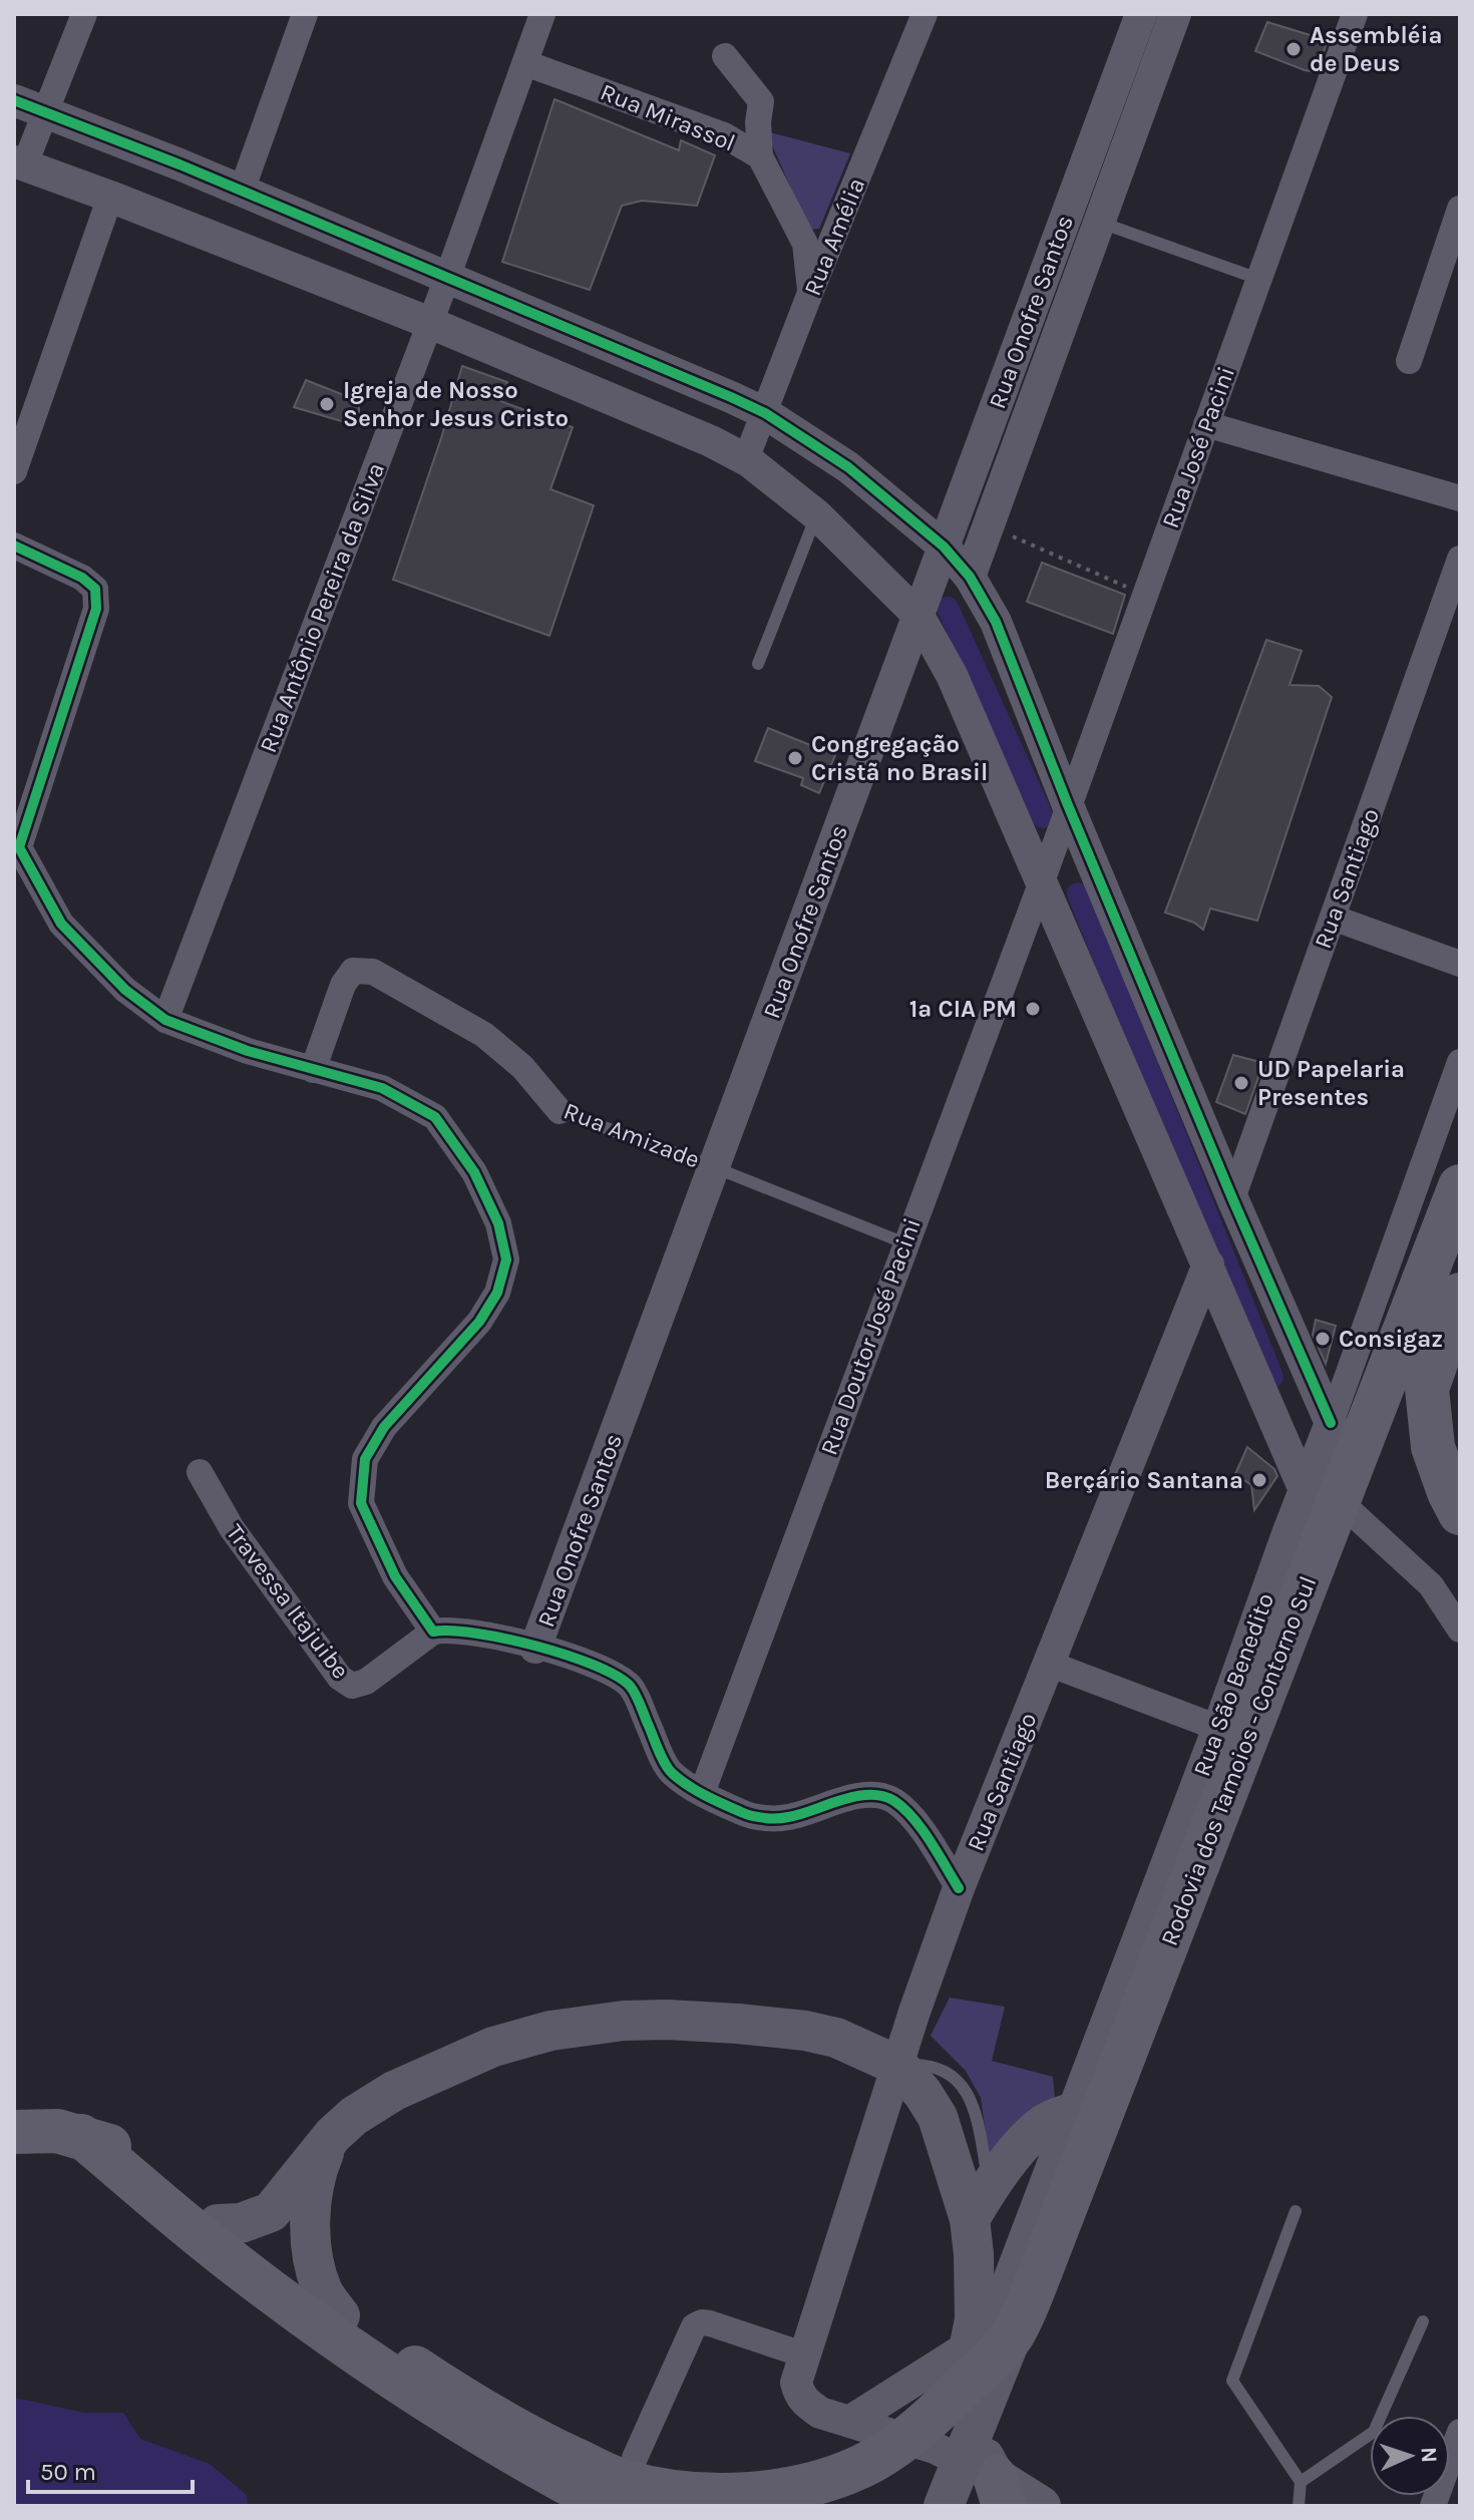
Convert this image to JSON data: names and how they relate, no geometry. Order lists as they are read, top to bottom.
{
  "streets": {
    "highway": ["Rodovia dos Tamoios - Contorno Sul"],
    "street": [
      "Rua Mirassol",
      "Rua Amélia",
      "Rua Onofre Santos",
      "Rua José Pacini",
      "Rua Antônio Pereira da Silva",
      "Rua Santiago",
      "Rua Amizade",
      "Rua Doutor José Pacini",
      "Travessa Itajuibe",
      "Rua São Benedito"
    ]
  },
  "crossings": [
    ["Rua Mirassol", "Rua Amélia"],
    ["Rua Mirassol", "Rua Antônio Pereira da Silva"],
    ["Rua Onofre Santos", "Rua Amizade"],
    ["Rua José Pacini", "Rua Doutor José Pacini"],
    ["Rua Santiago", "Rua São Benedito"],
    ["Rua Amizade", "Rua Doutor José Pacini"]
  ],
  "places": [
    "Assembléia de Deus",
    "Igreja de Nosso Senhor Jesus Cristo",
    "Congregação Cristã no Brasil",
    "1ª CIA PM",
    "UD Papelaria Presentes",
    "Consigaz",
    "Berçário Santana"
  ],
  "scale_bar": "50 m",
  "north": "right"
}
